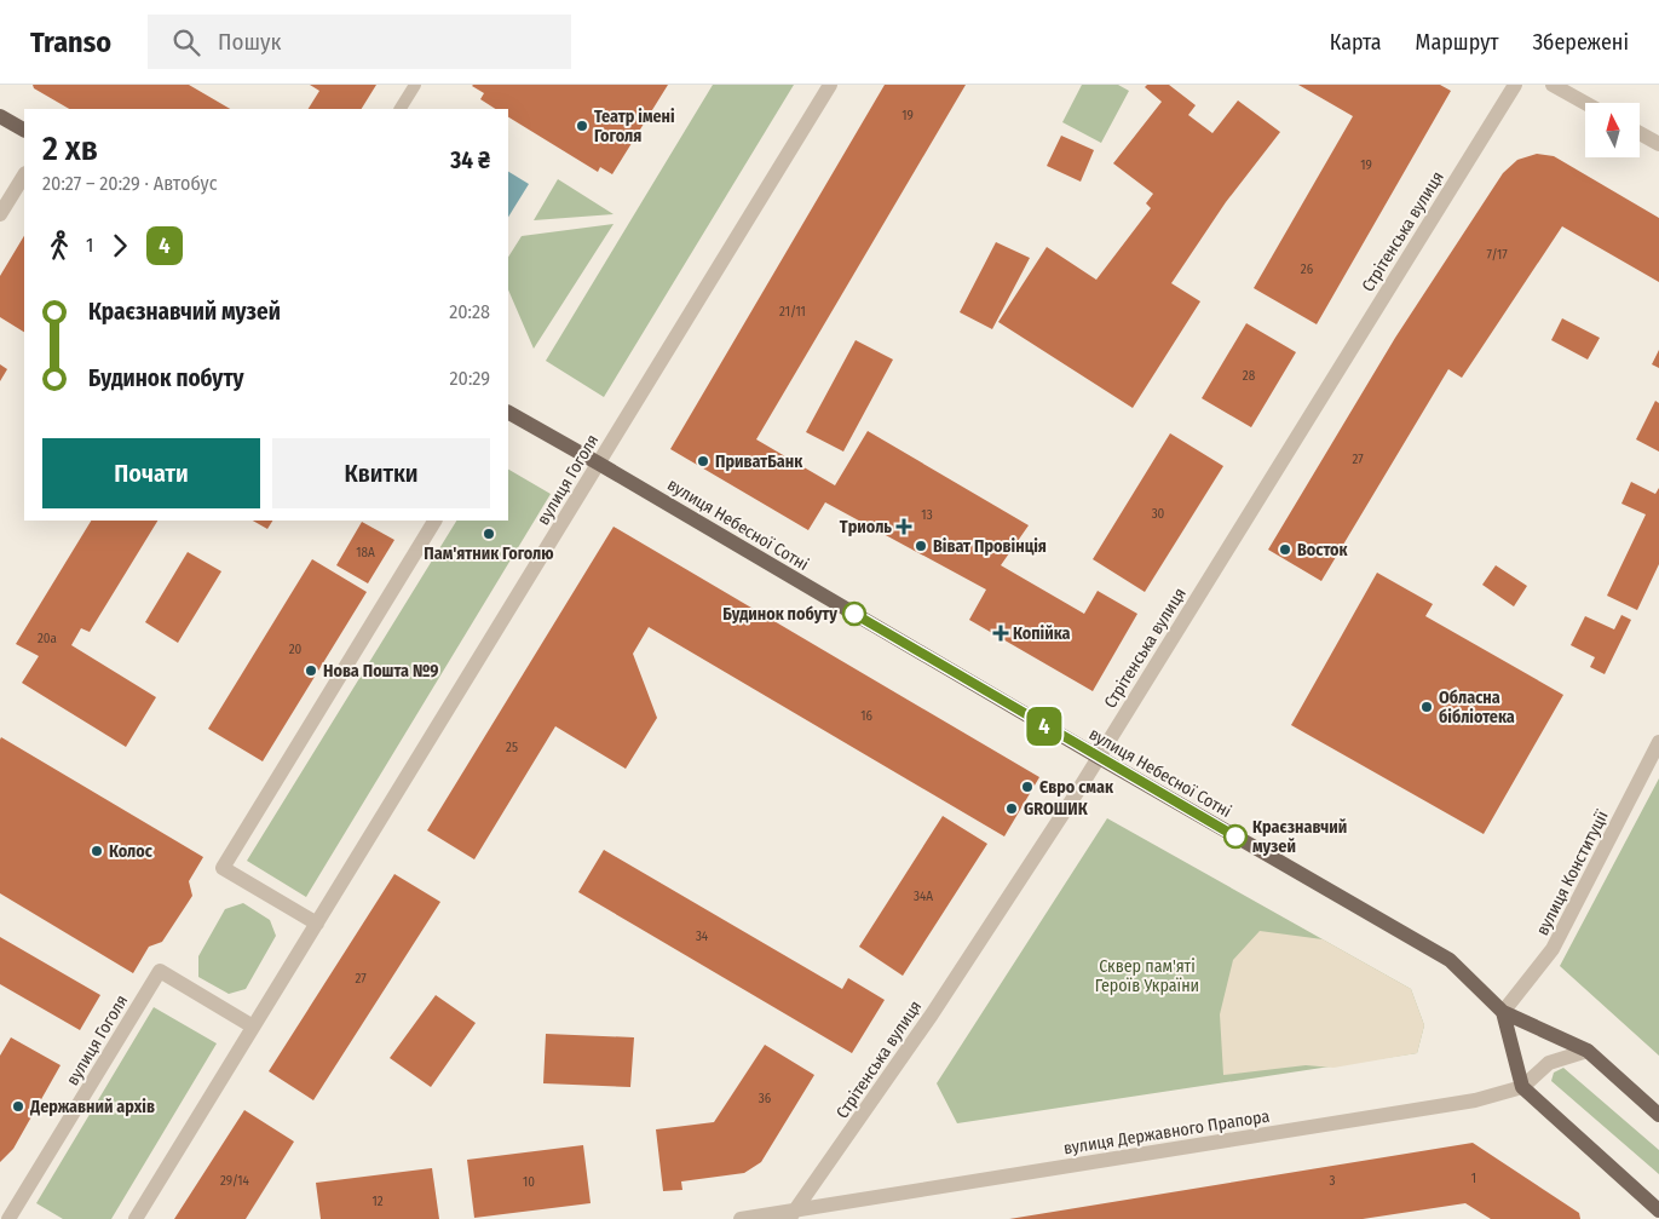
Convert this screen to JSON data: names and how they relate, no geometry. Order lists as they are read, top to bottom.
{
  "streets": {
    "main road": ["вулиця Небесної Сотні"],
    "street": [
      "Стрітенська вулиця",
      "вулиця Гоголя",
      "вулиця Конституції",
      "вулиця Державного Прапора"
    ]
  },
  "crossings": [
    ["Стрітенська вулиця", "вулиця Небесної Сотні"],
    ["Стрітенська вулиця", "вулиця Державного Прапора"],
    ["вулиця Гоголя", "вулиця Небесної Сотні"],
    ["вулиця Небесної Сотні", "вулиця Конституції"],
    ["вулиця Небесної Сотні", "вулиця Державного Прапора"]
  ],
  "parks": ["Сквер пам'яті Героїв України"],
  "places": {
    "other": [
      "Театр імені Гоголя",
      "ПриватБанк",
      "Пам'ятник Гоголю",
      "Віват Провінція",
      "Восток",
      "Будинок побуту",
      "Нова Пошта №9",
      "Обласна бібліотека",
      "Євро смак",
      "GROШИК",
      "Краєзнавчий музей",
      "Колос",
      "Державний архів"
    ],
    "health": ["Триоль", "Копійка"]
  },
  "lines": ["bus line 4"],
  "house_numbers": [
    "19",
    "19",
    "7/17",
    "26",
    "21/11",
    "28",
    "27",
    "30",
    "13",
    "18А",
    "20а",
    "20",
    "16",
    "25",
    "34А",
    "34",
    "27",
    "36",
    "1",
    "29/14",
    "3",
    "10",
    "12"
  ],
  "north": "top",
  "page": {
    "header": "Transo",
    "search": "Пошук",
    "nav": ["Карта", "Маршрут", "Збережені"],
    "on_map": "4",
    "heading": ["2 хв", "20:27 – 20:29 · Автобус", "34 ₴"],
    "legs": ["1", "4"],
    "list": [
      {
        "name": "Краєзнавчий музей",
        "value": "20:28"
      },
      {
        "name": "Будинок побуту",
        "value": "20:29"
      }
    ],
    "buttons": ["Почати", "Квитки"]
  }
}
